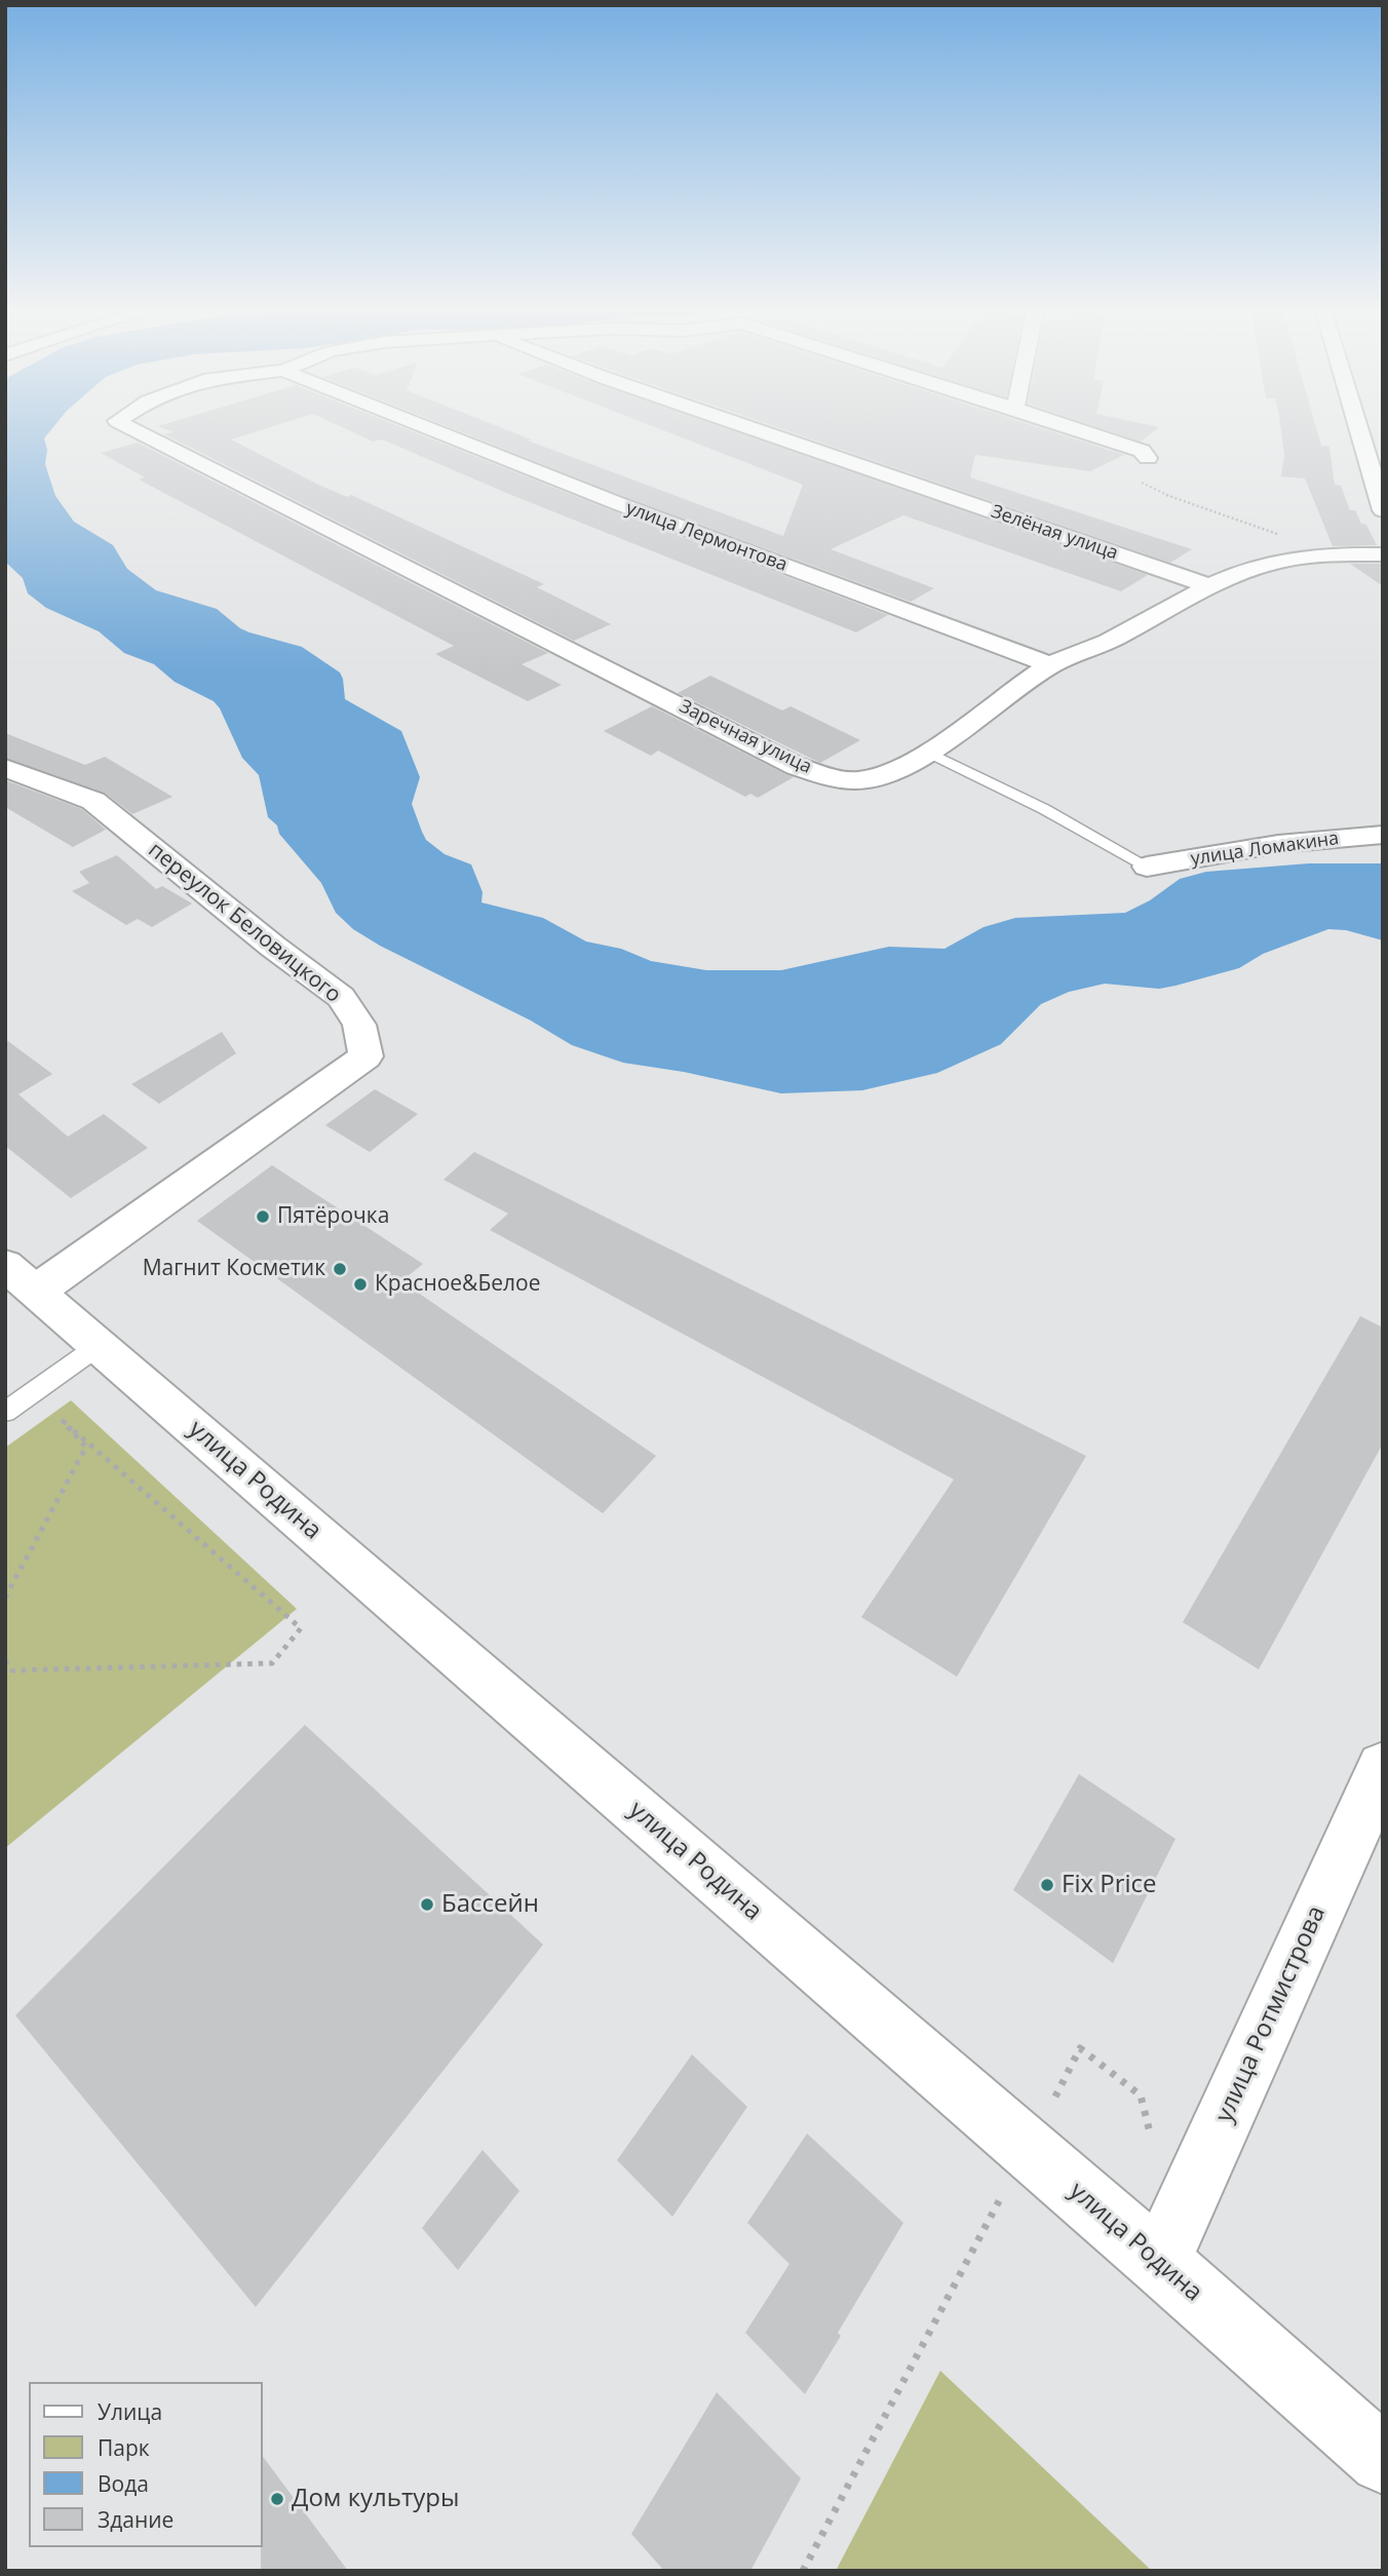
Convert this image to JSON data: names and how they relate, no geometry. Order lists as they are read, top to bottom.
{
  "streets": {
    "street": [
      "Зелёная улица",
      "улица Лермонтова",
      "Заречная улица",
      "улица Ломакина",
      "переулок Беловицкого",
      "улица Родина",
      "улица Ротмистрова"
    ]
  },
  "crossings": [
    ["Зелёная улица", "Заречная улица"],
    ["улица Лермонтова", "Заречная улица"],
    ["переулок Беловицкого", "улица Родина"],
    ["улица Родина", "улица Ротмистрова"]
  ],
  "places": [
    "Пятёрочка",
    "Магнит Косметик",
    "Красное&Белое",
    "Fix Price",
    "Бассейн",
    "Дом культуры"
  ],
  "legend": [
    "Улица",
    "Парк",
    "Вода",
    "Здание"
  ]
}
